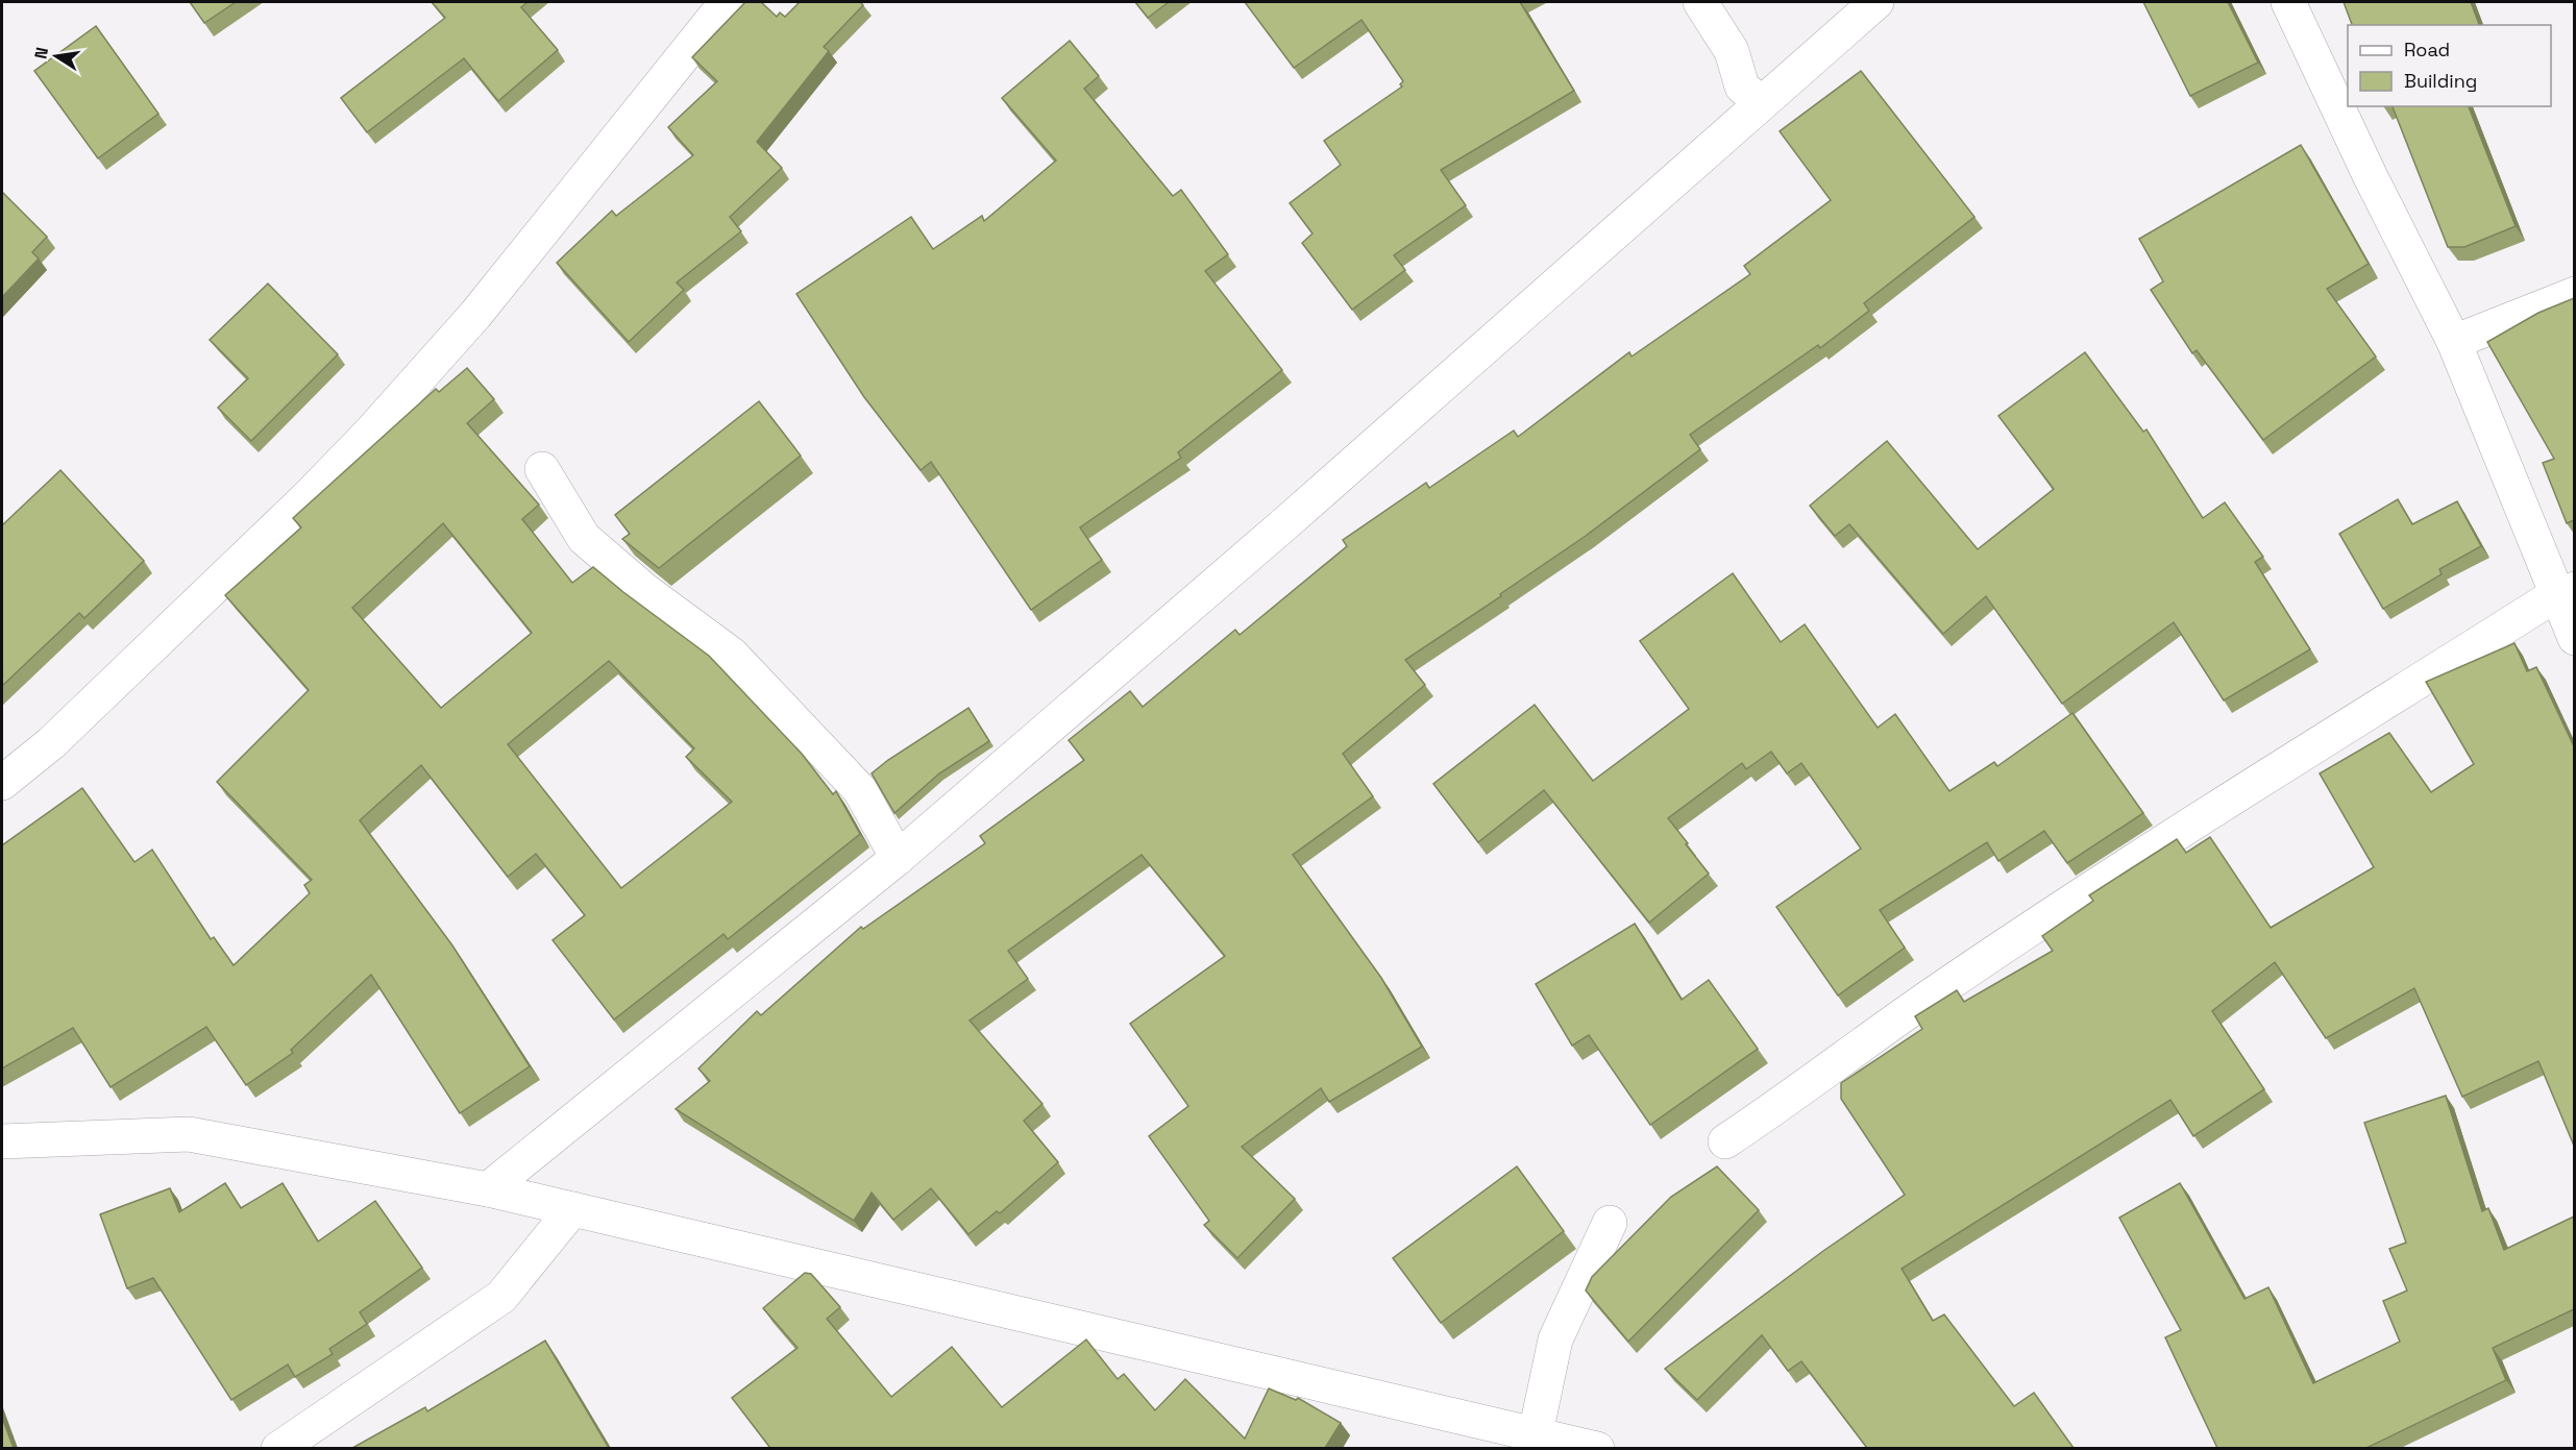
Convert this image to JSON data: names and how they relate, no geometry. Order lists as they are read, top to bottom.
{
  "legend": ["Road", "Building"],
  "north": "left"
}
